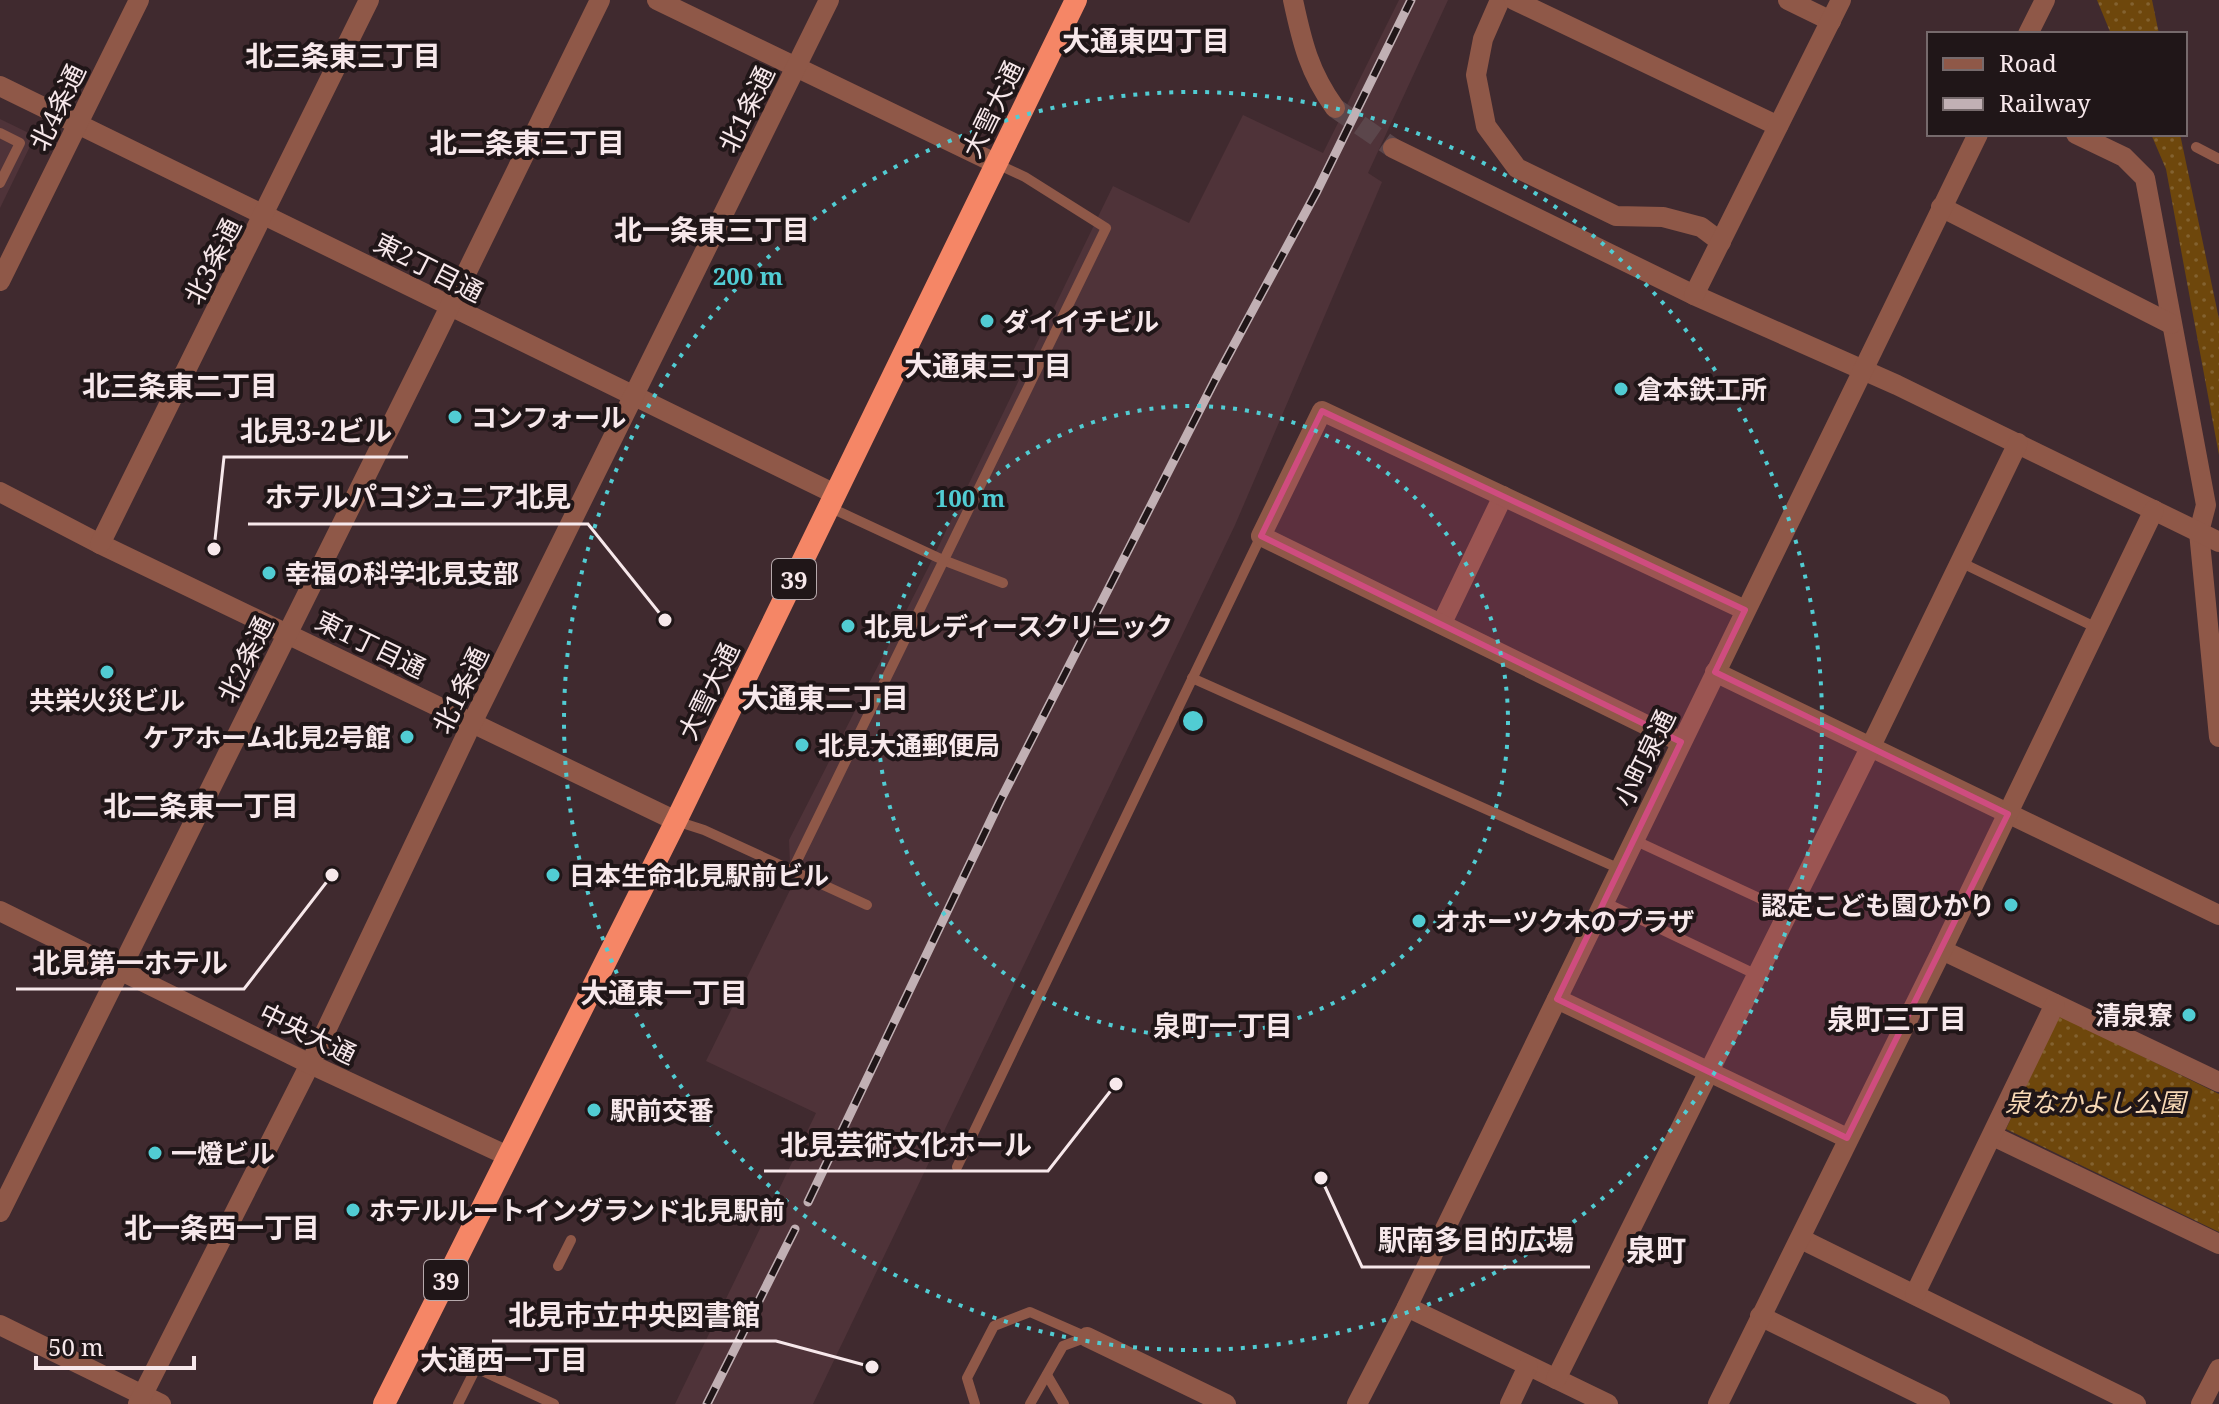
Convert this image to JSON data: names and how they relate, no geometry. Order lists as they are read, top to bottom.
{
  "streets": {
    "highway": ["大雪大通", "39"],
    "street": [
      "北4条通",
      "北1条通",
      "北3条通",
      "東2丁目通",
      "東1丁目通",
      "北2条通",
      "小町泉通",
      "中央大通"
    ]
  },
  "crossings": [
    ["北4条通", "東2丁目通"],
    ["北1条通", "東2丁目通"],
    ["北1条通", "東1丁目通"],
    ["北1条通", "中央大通"],
    ["大雪大通", "東2丁目通"],
    ["大雪大通", "東1丁目通"],
    ["大雪大通", "中央大通"],
    ["北3条通", "東2丁目通"],
    ["北3条通", "東1丁目通"],
    ["東2丁目通", "北2条通"],
    ["東1丁目通", "北2条通"],
    ["北2条通", "中央大通"]
  ],
  "districts": [
    "大通東四丁目",
    "北三条東三丁目",
    "北二条東三丁目",
    "北一条東三丁目",
    "大通東三丁目",
    "北三条東二丁目",
    "大通東二丁目",
    "北二条東一丁目",
    "大通東一丁目",
    "泉町三丁目",
    "泉町一丁目",
    "北一条西一丁目",
    "泉町",
    "大通西一丁目"
  ],
  "parks": ["泉なかよし公園"],
  "places": [
    "ダイイチビル",
    "倉本鉄工所",
    "コンフォール",
    "北見3-2ビル",
    "幸福の科学北見支部",
    "ホテルパコジュニア北見",
    "北見レディースクリニック",
    "共栄火災ビル",
    "ケアホーム北見2号館",
    "北見大通郵便局",
    "北見第一ホテル",
    "日本生命北見駅前ビル",
    "認定こども園ひかり",
    "オホーツク木のプラザ",
    "清泉寮",
    "北見芸術文化ホール",
    "駅前交番",
    "一燈ビル",
    "駅南多目的広場",
    "ホテルルートイングランド北見駅前",
    "北見市立中央図書館"
  ],
  "legend": ["Road", "Railway"],
  "scale_bar": "50 m",
  "rings": ["200 m", "100 m"]
}
